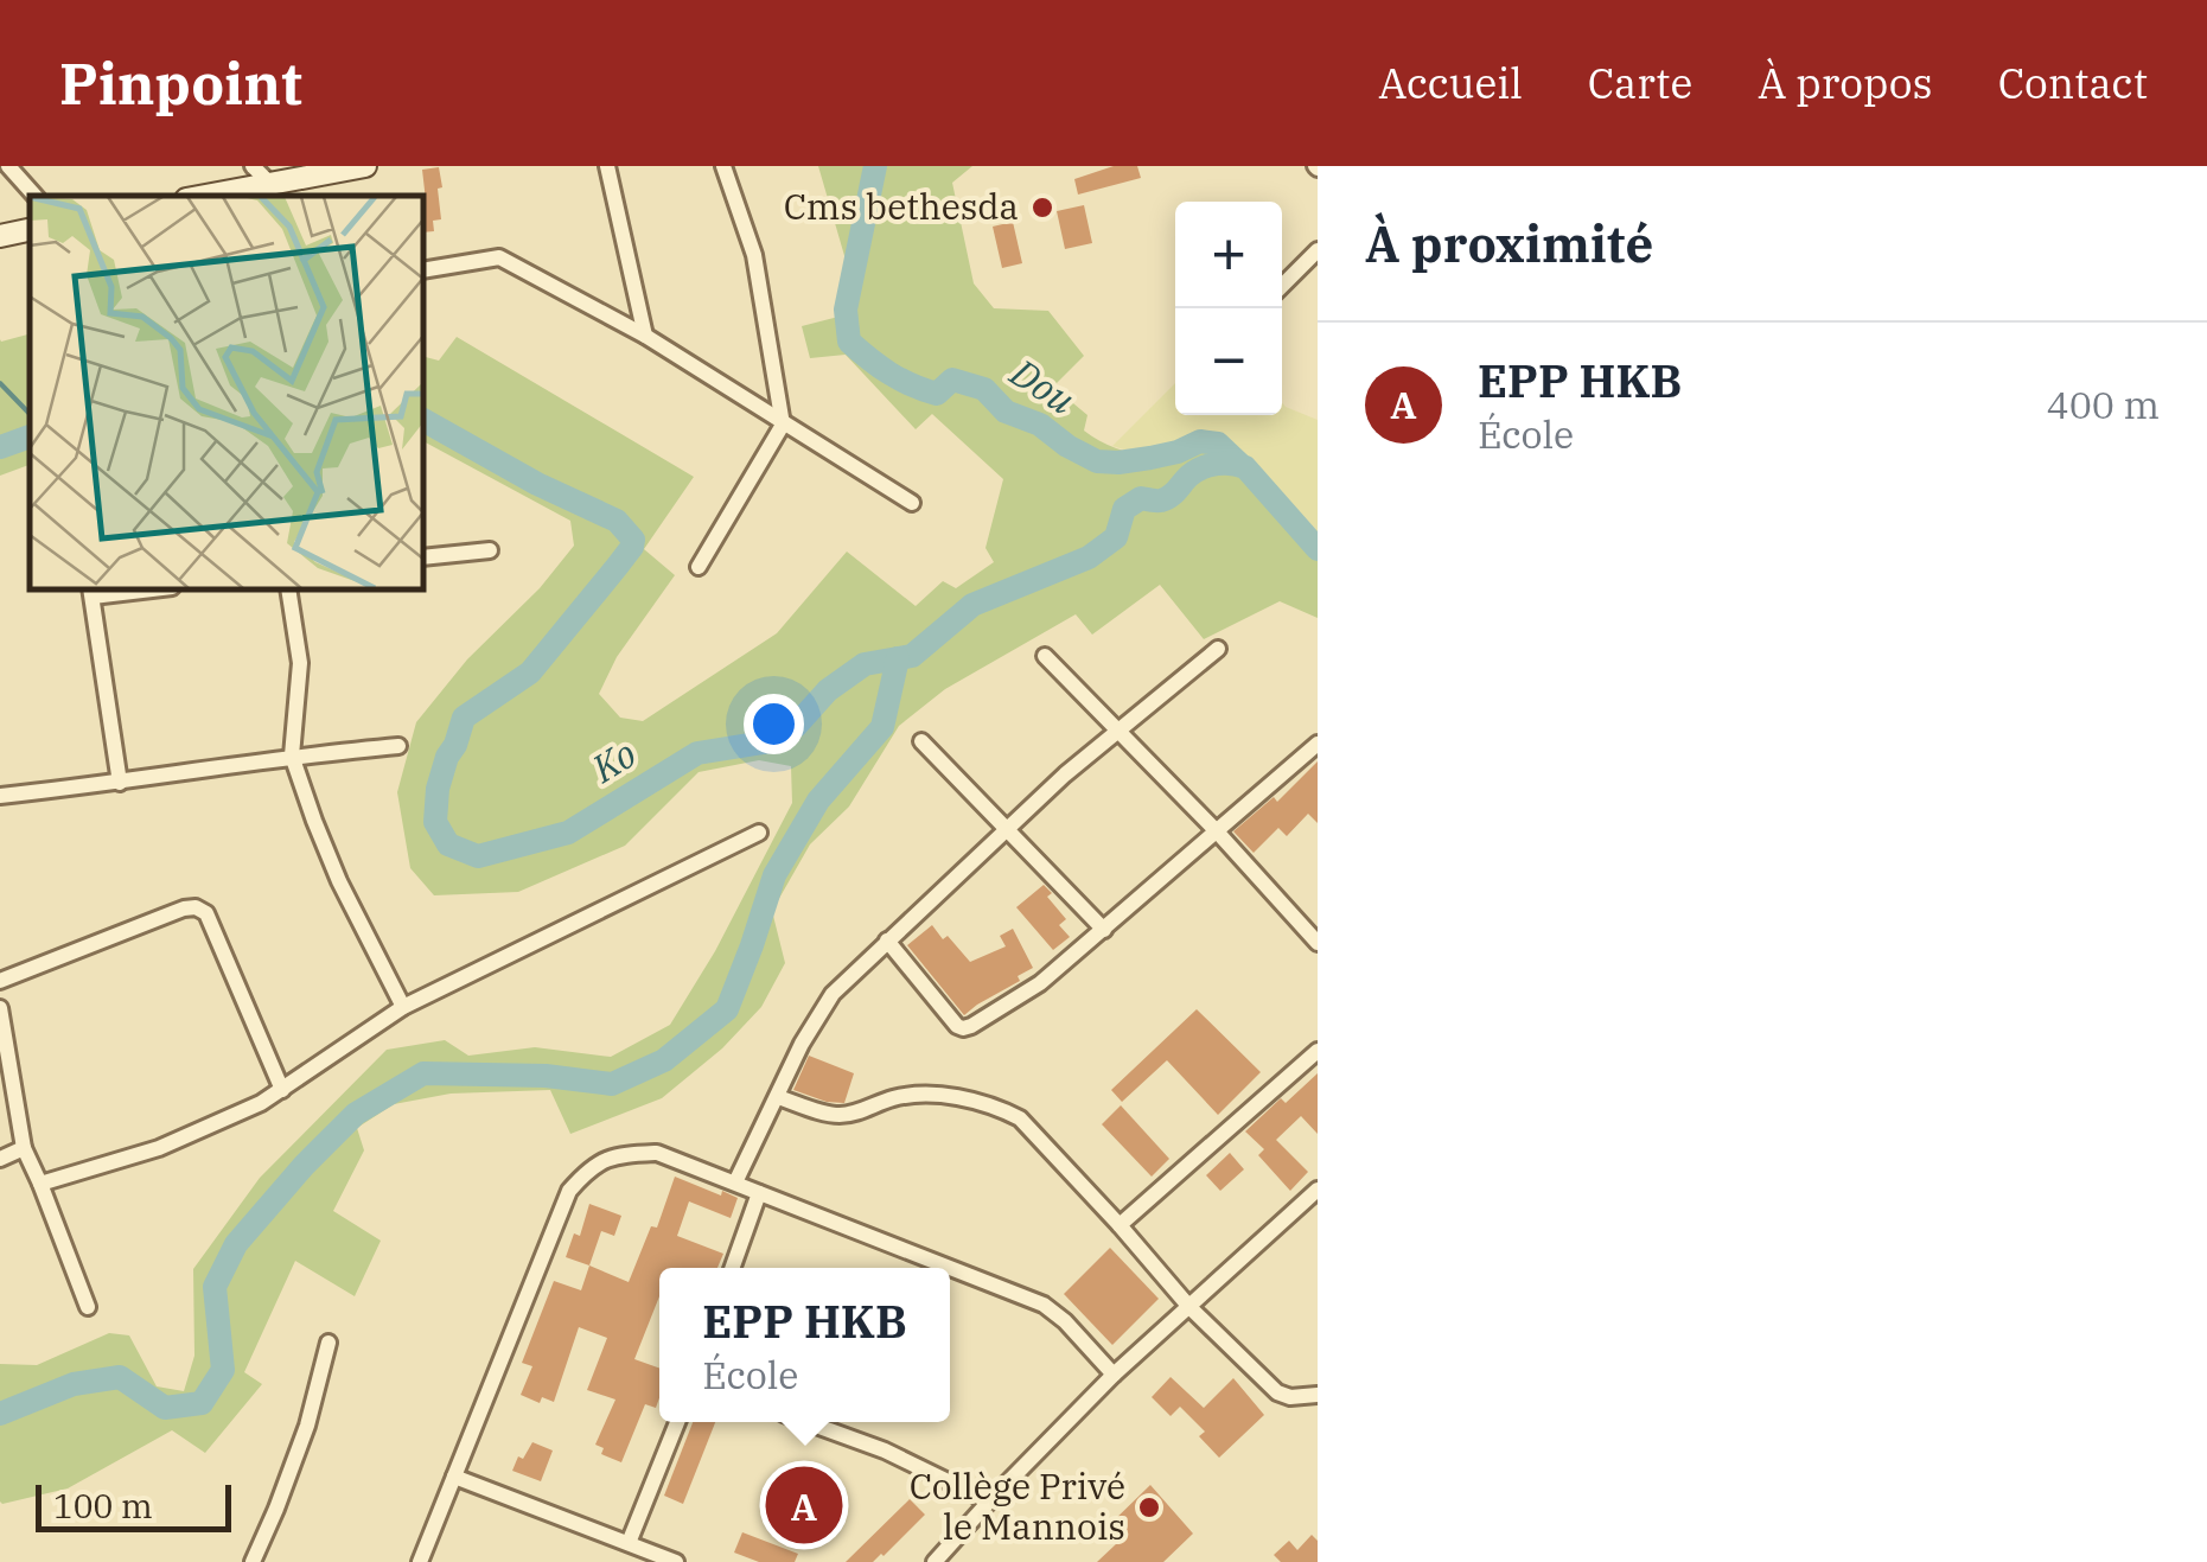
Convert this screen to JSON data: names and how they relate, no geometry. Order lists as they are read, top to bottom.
{
  "water": ["Dou", "Ko"],
  "places": ["Cms bethesda", "Collège Privé le Mannois"],
  "scale_bar": "100 m",
  "page": {
    "header": "Pinpoint",
    "nav": [
      "Accueil",
      "Carte",
      "À propos",
      "Contact"
    ],
    "heading": "À proximité",
    "map_buttons": ["+", "−"],
    "list": [
      {
        "mark": "A",
        "name": "EPP HKB",
        "note": "École",
        "value": "400 m"
      }
    ],
    "popup": ["EPP HKB", "École"],
    "pins": "A",
    "scale": "100 m"
  }
}
